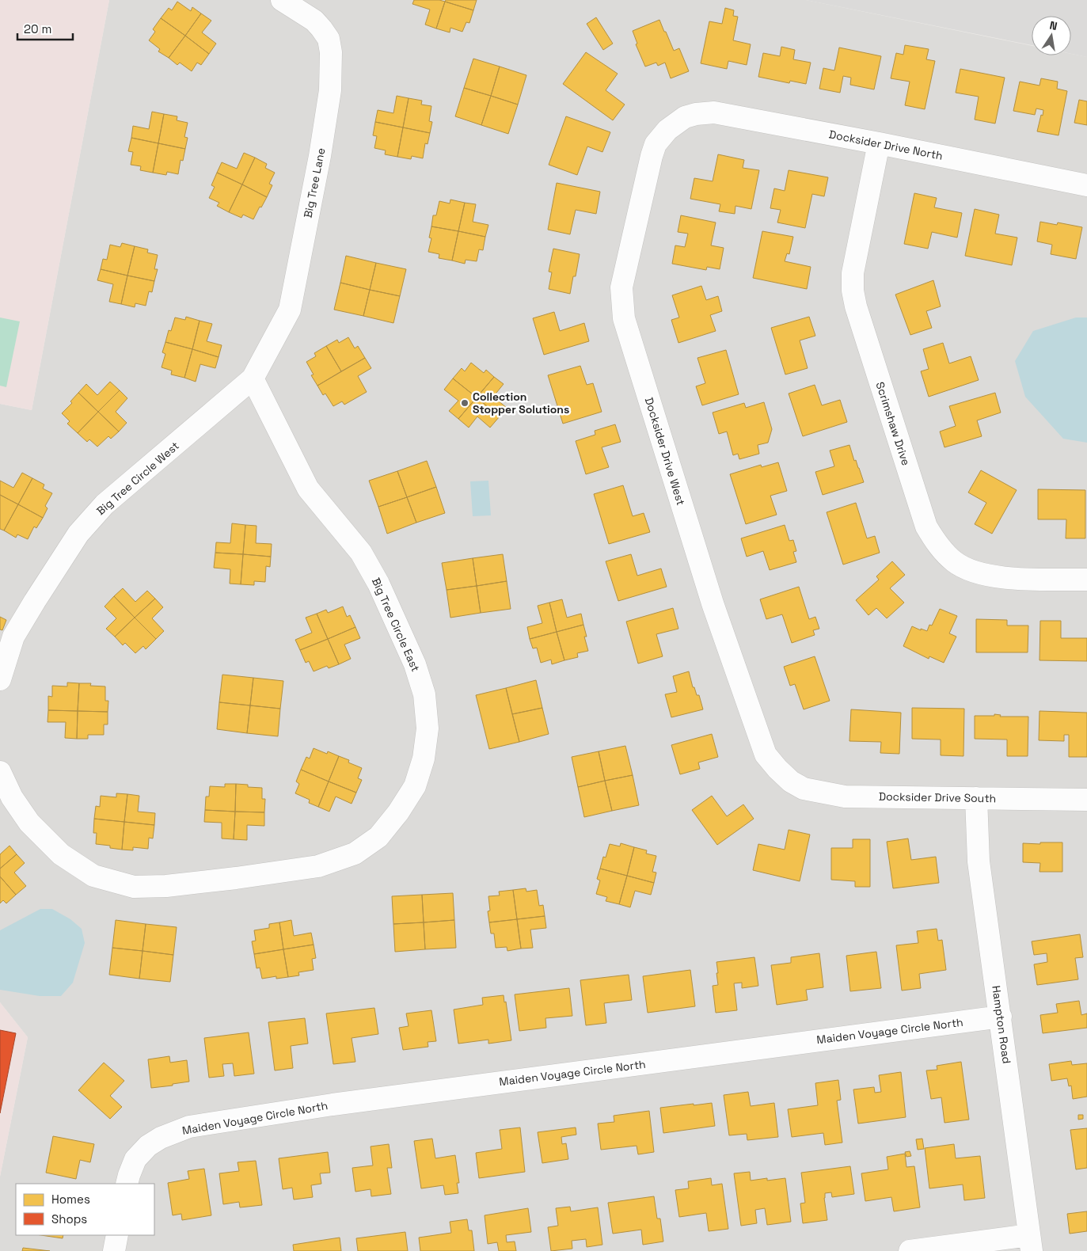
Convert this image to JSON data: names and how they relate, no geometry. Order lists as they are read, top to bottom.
{
  "streets": {
    "street": [
      "Docksider Drive North",
      "Big Tree Lane",
      "Scrimshaw Drive",
      "Docksider Drive West",
      "Big Tree Circle West",
      "Big Tree Circle East",
      "Docksider Drive South",
      "Hampton Road",
      "Maiden Voyage Circle North"
    ]
  },
  "crossings": [
    ["Docksider Drive North", "Scrimshaw Drive"],
    ["Docksider Drive North", "Docksider Drive West"],
    ["Big Tree Lane", "Big Tree Circle West"],
    ["Big Tree Lane", "Big Tree Circle East"],
    ["Docksider Drive West", "Docksider Drive South"],
    ["Big Tree Circle West", "Big Tree Circle East"],
    ["Docksider Drive South", "Hampton Road"],
    ["Hampton Road", "Maiden Voyage Circle North"]
  ],
  "places": ["Collection Stopper Solutions"],
  "legend": ["Homes", "Shops"],
  "scale_bar": "20 m",
  "north": "top"
}
